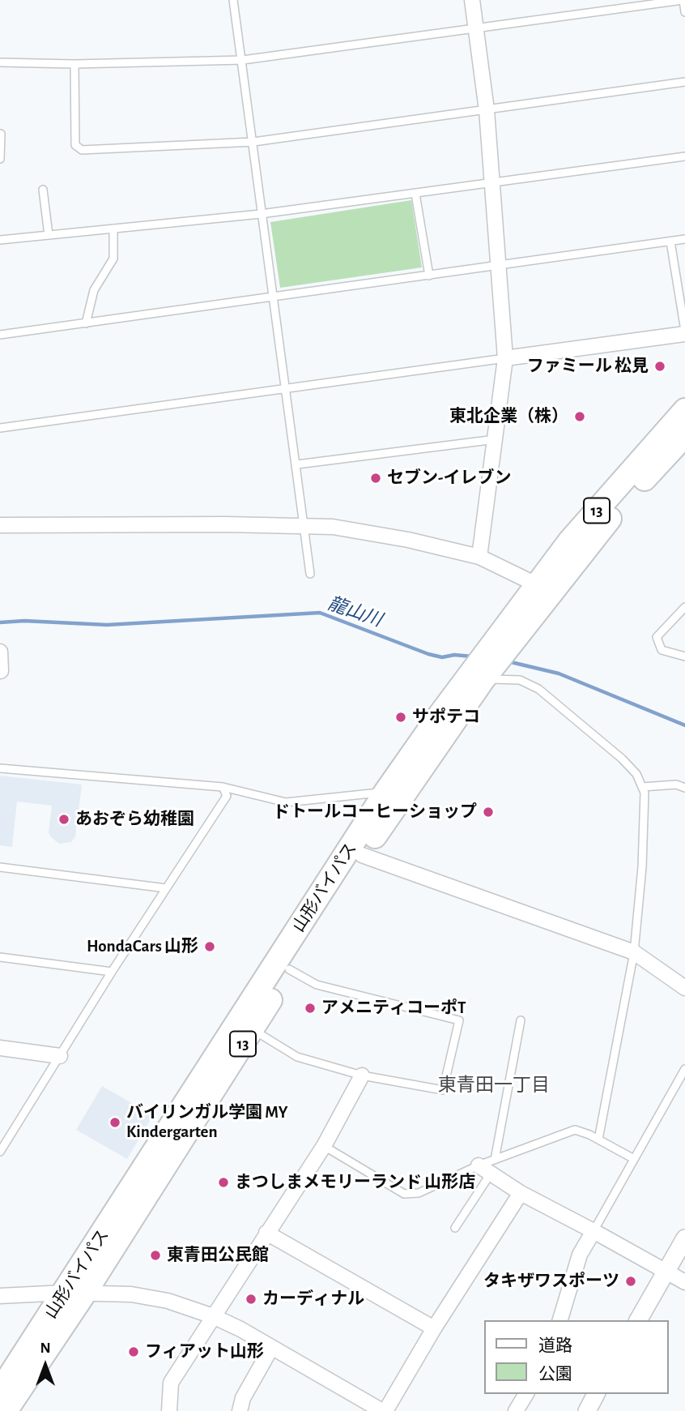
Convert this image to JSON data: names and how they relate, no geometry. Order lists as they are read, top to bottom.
{
  "streets": {
    "highway": ["13", "山形バイパス"]
  },
  "districts": ["東青田一丁目"],
  "water": ["龍山川"],
  "places": [
    "ファミール 松見",
    "東北企業（株）",
    "セブン-イレブン",
    "サポテコ",
    "ドトールコーヒーショップ",
    "あおぞら幼稚園",
    "HondaCars 山形",
    "アメニティコーポT",
    "バイリンガル学園 MY Kindergarten",
    "まつしまメモリーランド 山形店",
    "東青田公民館",
    "タキザワスポーツ",
    "カーディナル",
    "フィアット山形"
  ],
  "legend": ["道路", "公園"],
  "north": "top"
}
